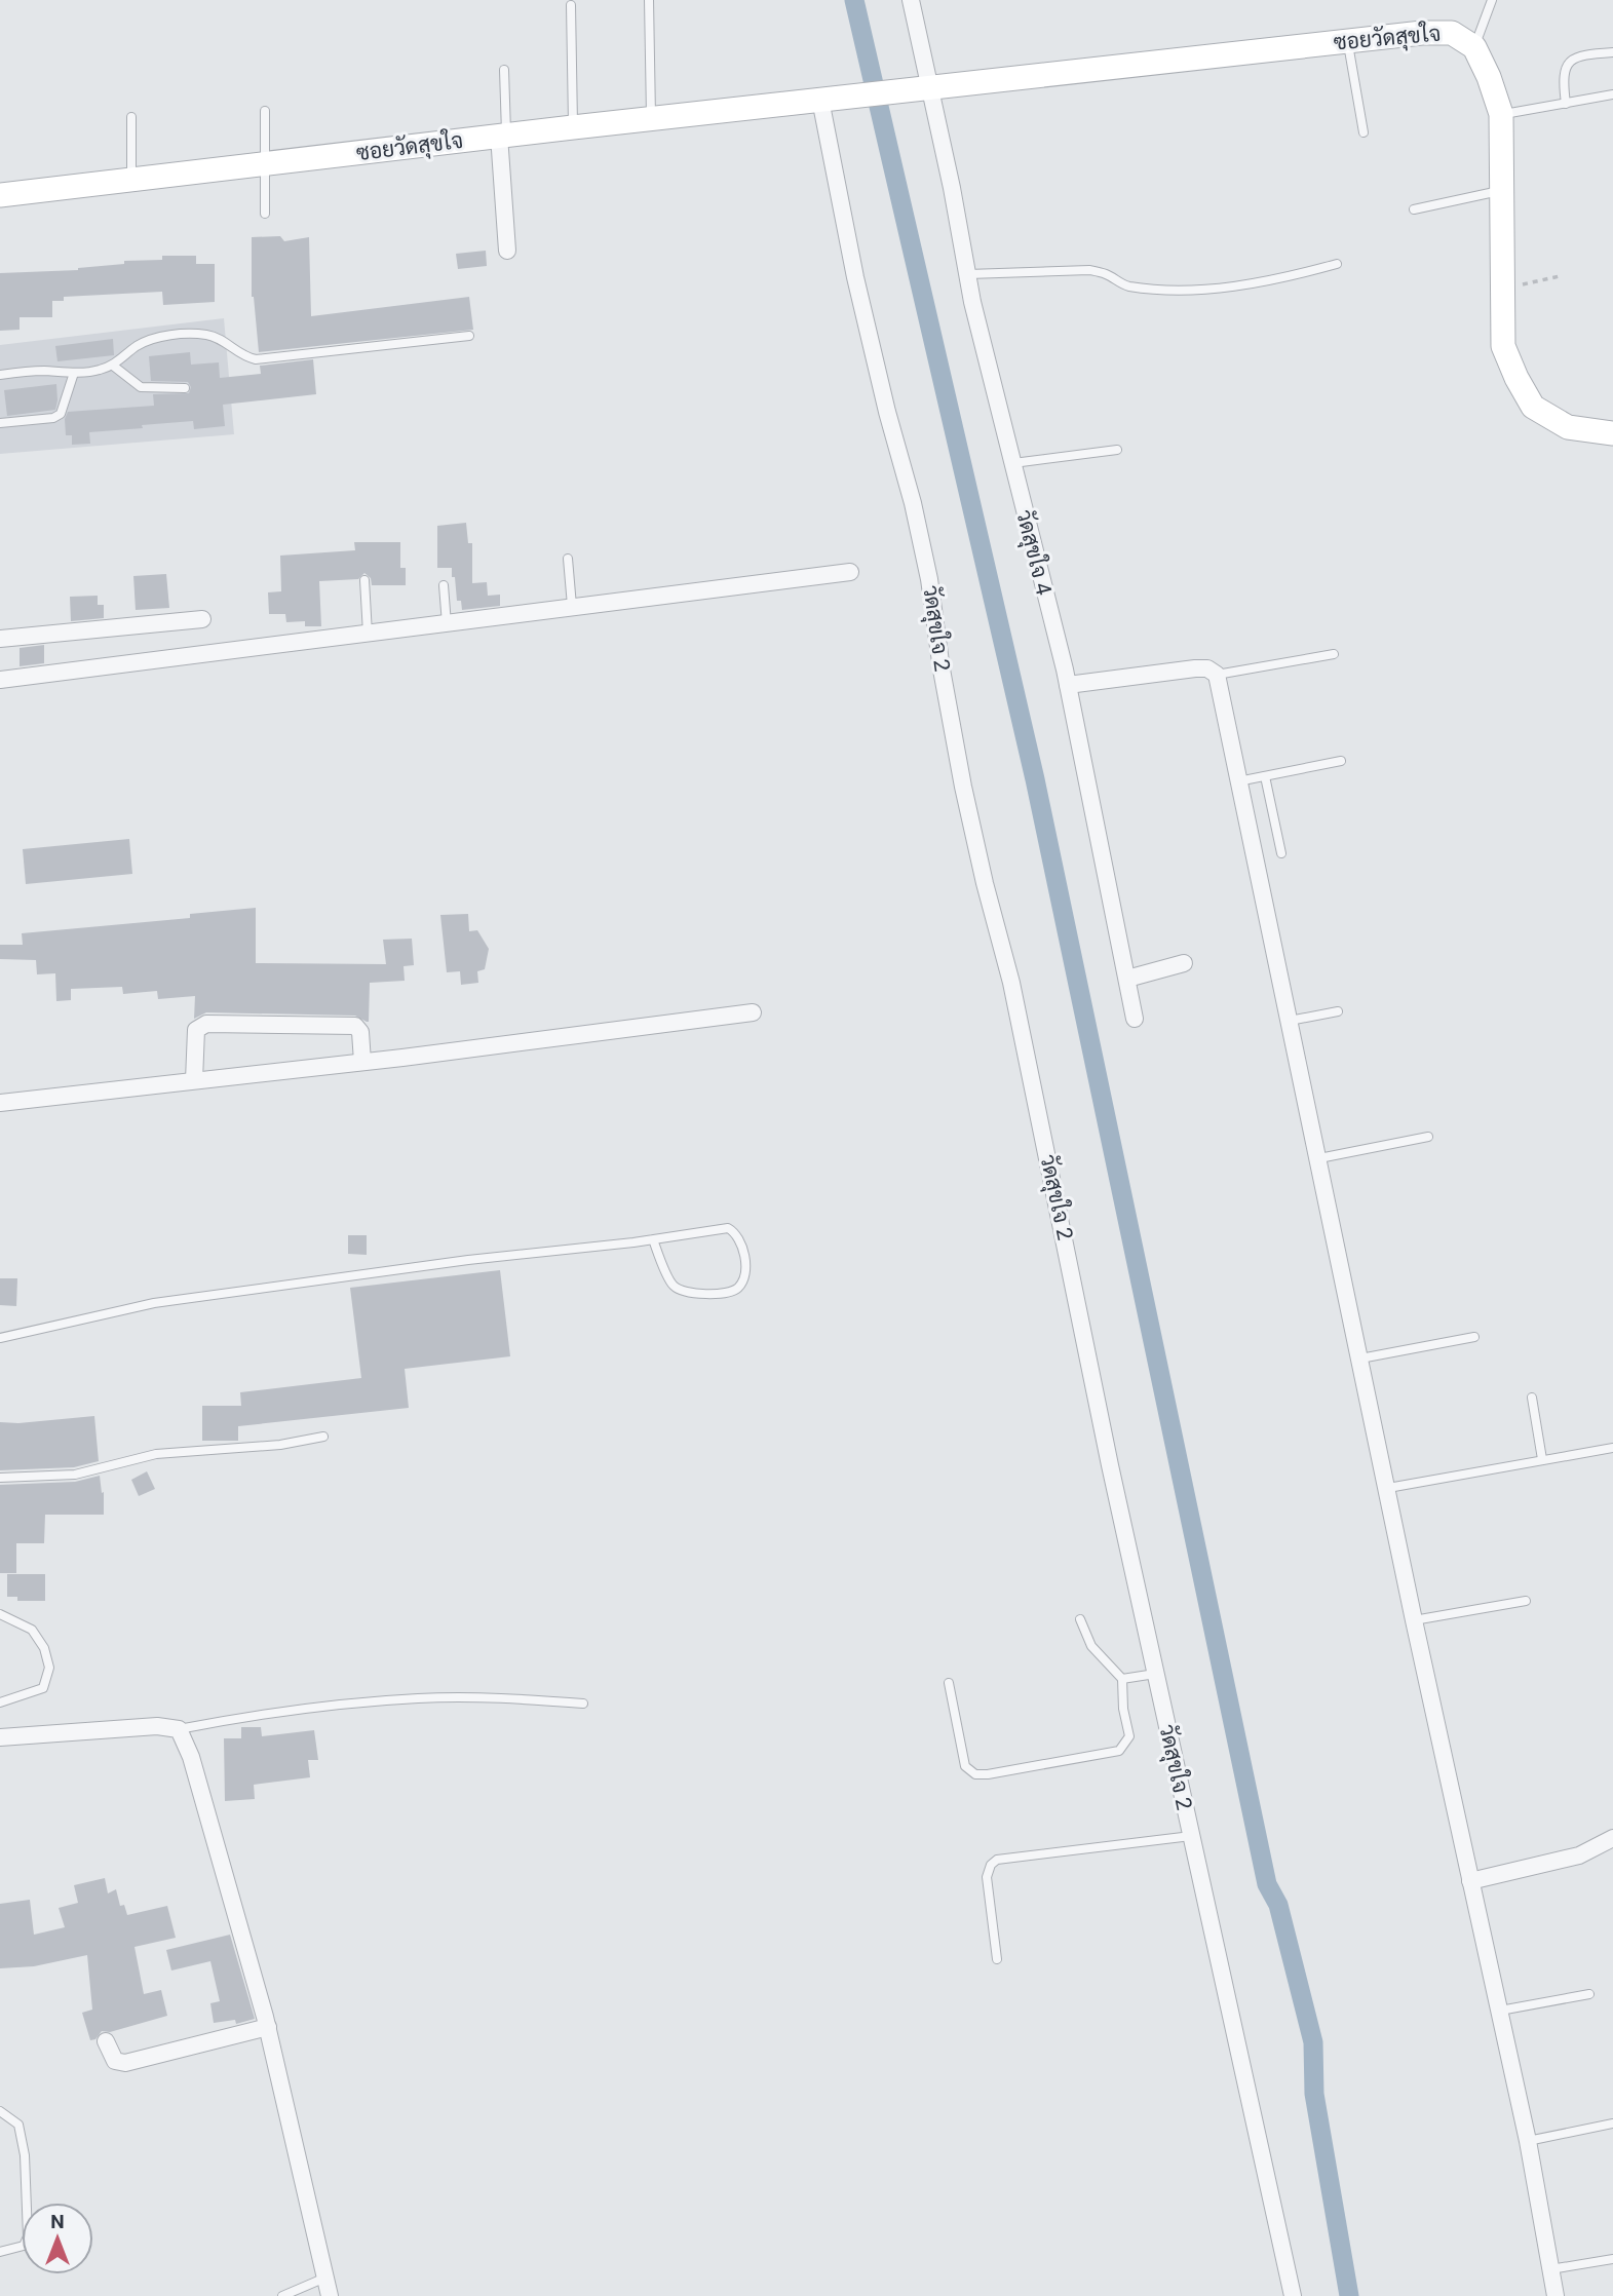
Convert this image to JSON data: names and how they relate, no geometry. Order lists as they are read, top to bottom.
{
  "streets": {
    "street": ["ซอยวัดสุขใจ", "วัดสุขใจ 4", "วัดสุขใจ 2"]
  },
  "crossings": [
    ["ซอยวัดสุขใจ", "วัดสุขใจ 4"],
    ["ซอยวัดสุขใจ", "วัดสุขใจ 2"]
  ],
  "north": "top"
}
